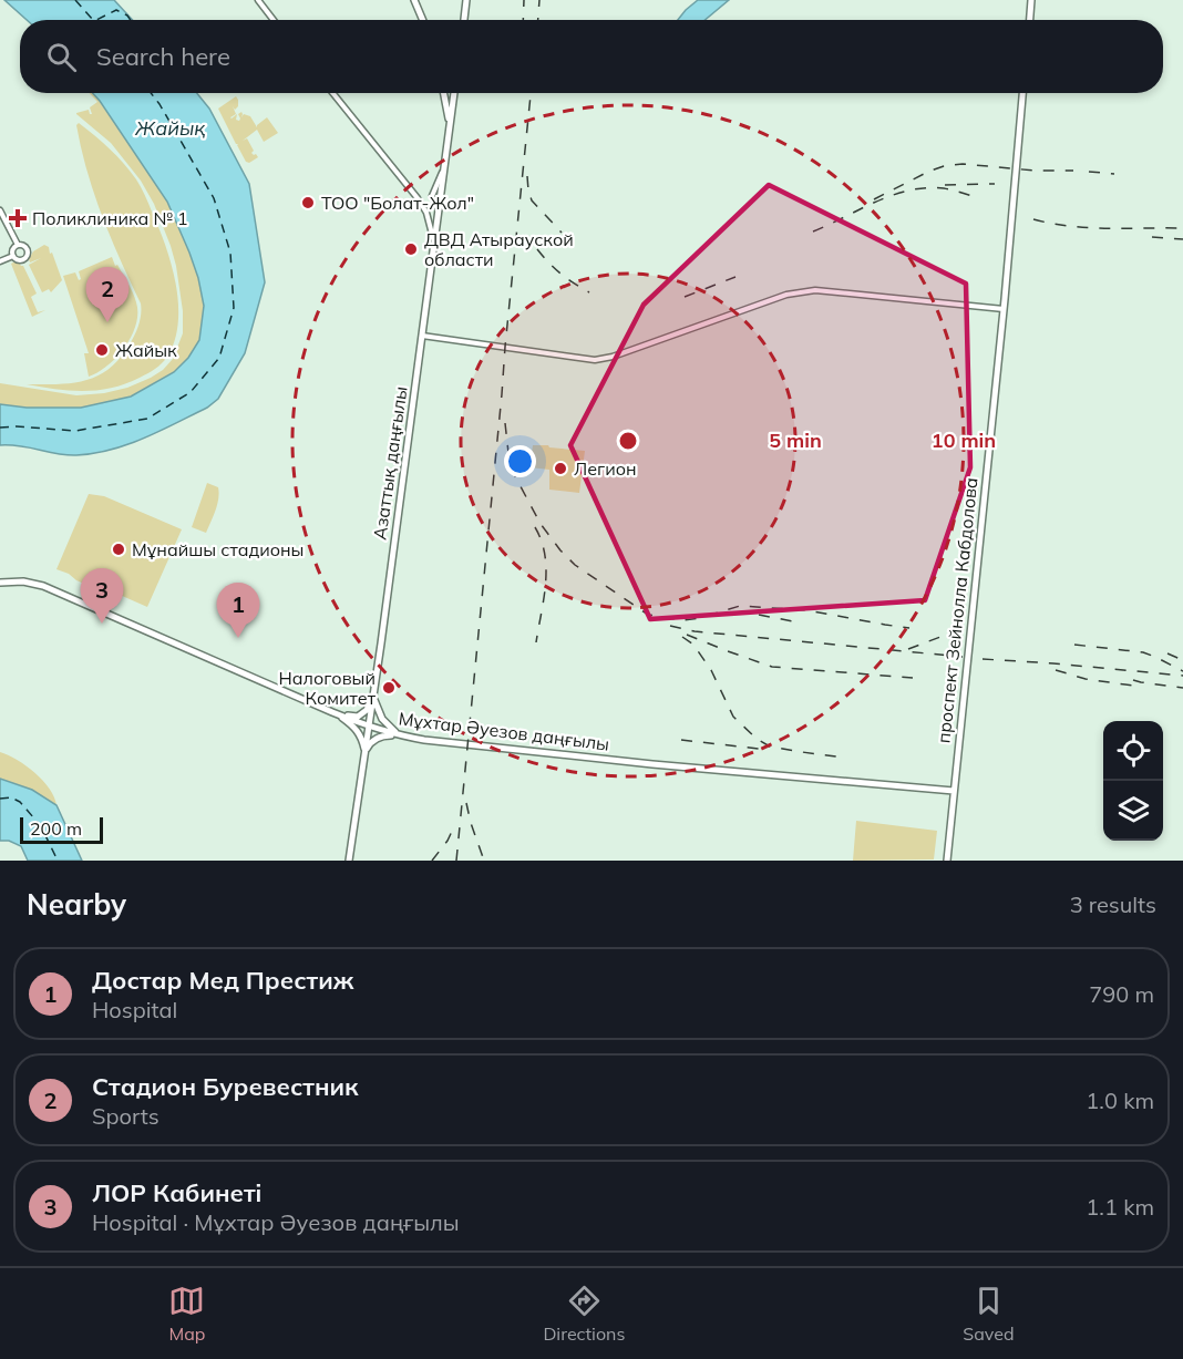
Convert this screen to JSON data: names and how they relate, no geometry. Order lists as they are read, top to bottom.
{
  "streets": {
    "main road": ["Азаттық даңғылы", "проспект Зейнолла Кабдолова", "Мұхтар Әуезов даңғылы"]
  },
  "crossings": [
    ["Азаттық даңғылы", "Мұхтар Әуезов даңғылы"],
    ["проспект Зейнолла Кабдолова", "Мұхтар Әуезов даңғылы"]
  ],
  "water": ["Жайық"],
  "places": {
    "other": [
      "ТОО \"Болат-Жол\"",
      "ДВД Атырауской области",
      "Жайык",
      "Легион",
      "Мұнайшы стадионы",
      "Налоговый Комитет"
    ],
    "health": ["Поликлиника № 1"]
  },
  "scale_bar": "200 m",
  "page": {
    "search": "Search here",
    "pins": ["2", "3", "1"],
    "scale": "200 m",
    "heading": ["Nearby", "3 results"],
    "list": [
      {
        "mark": "1",
        "name": "Достар Мед Престиж",
        "note": "Hospital",
        "value": "790 m"
      },
      {
        "mark": "2",
        "name": "Стадион Буревестник",
        "note": "Sports",
        "value": "1.0 km"
      },
      {
        "mark": "3",
        "name": "ЛОР Кабинетi",
        "note": "Hospital · Мұхтар Әуезов даңғылы",
        "value": "1.1 km"
      }
    ],
    "nav": ["Map", "Directions", "Saved"]
  },
  "rings": ["5 min", "10 min"]
}
